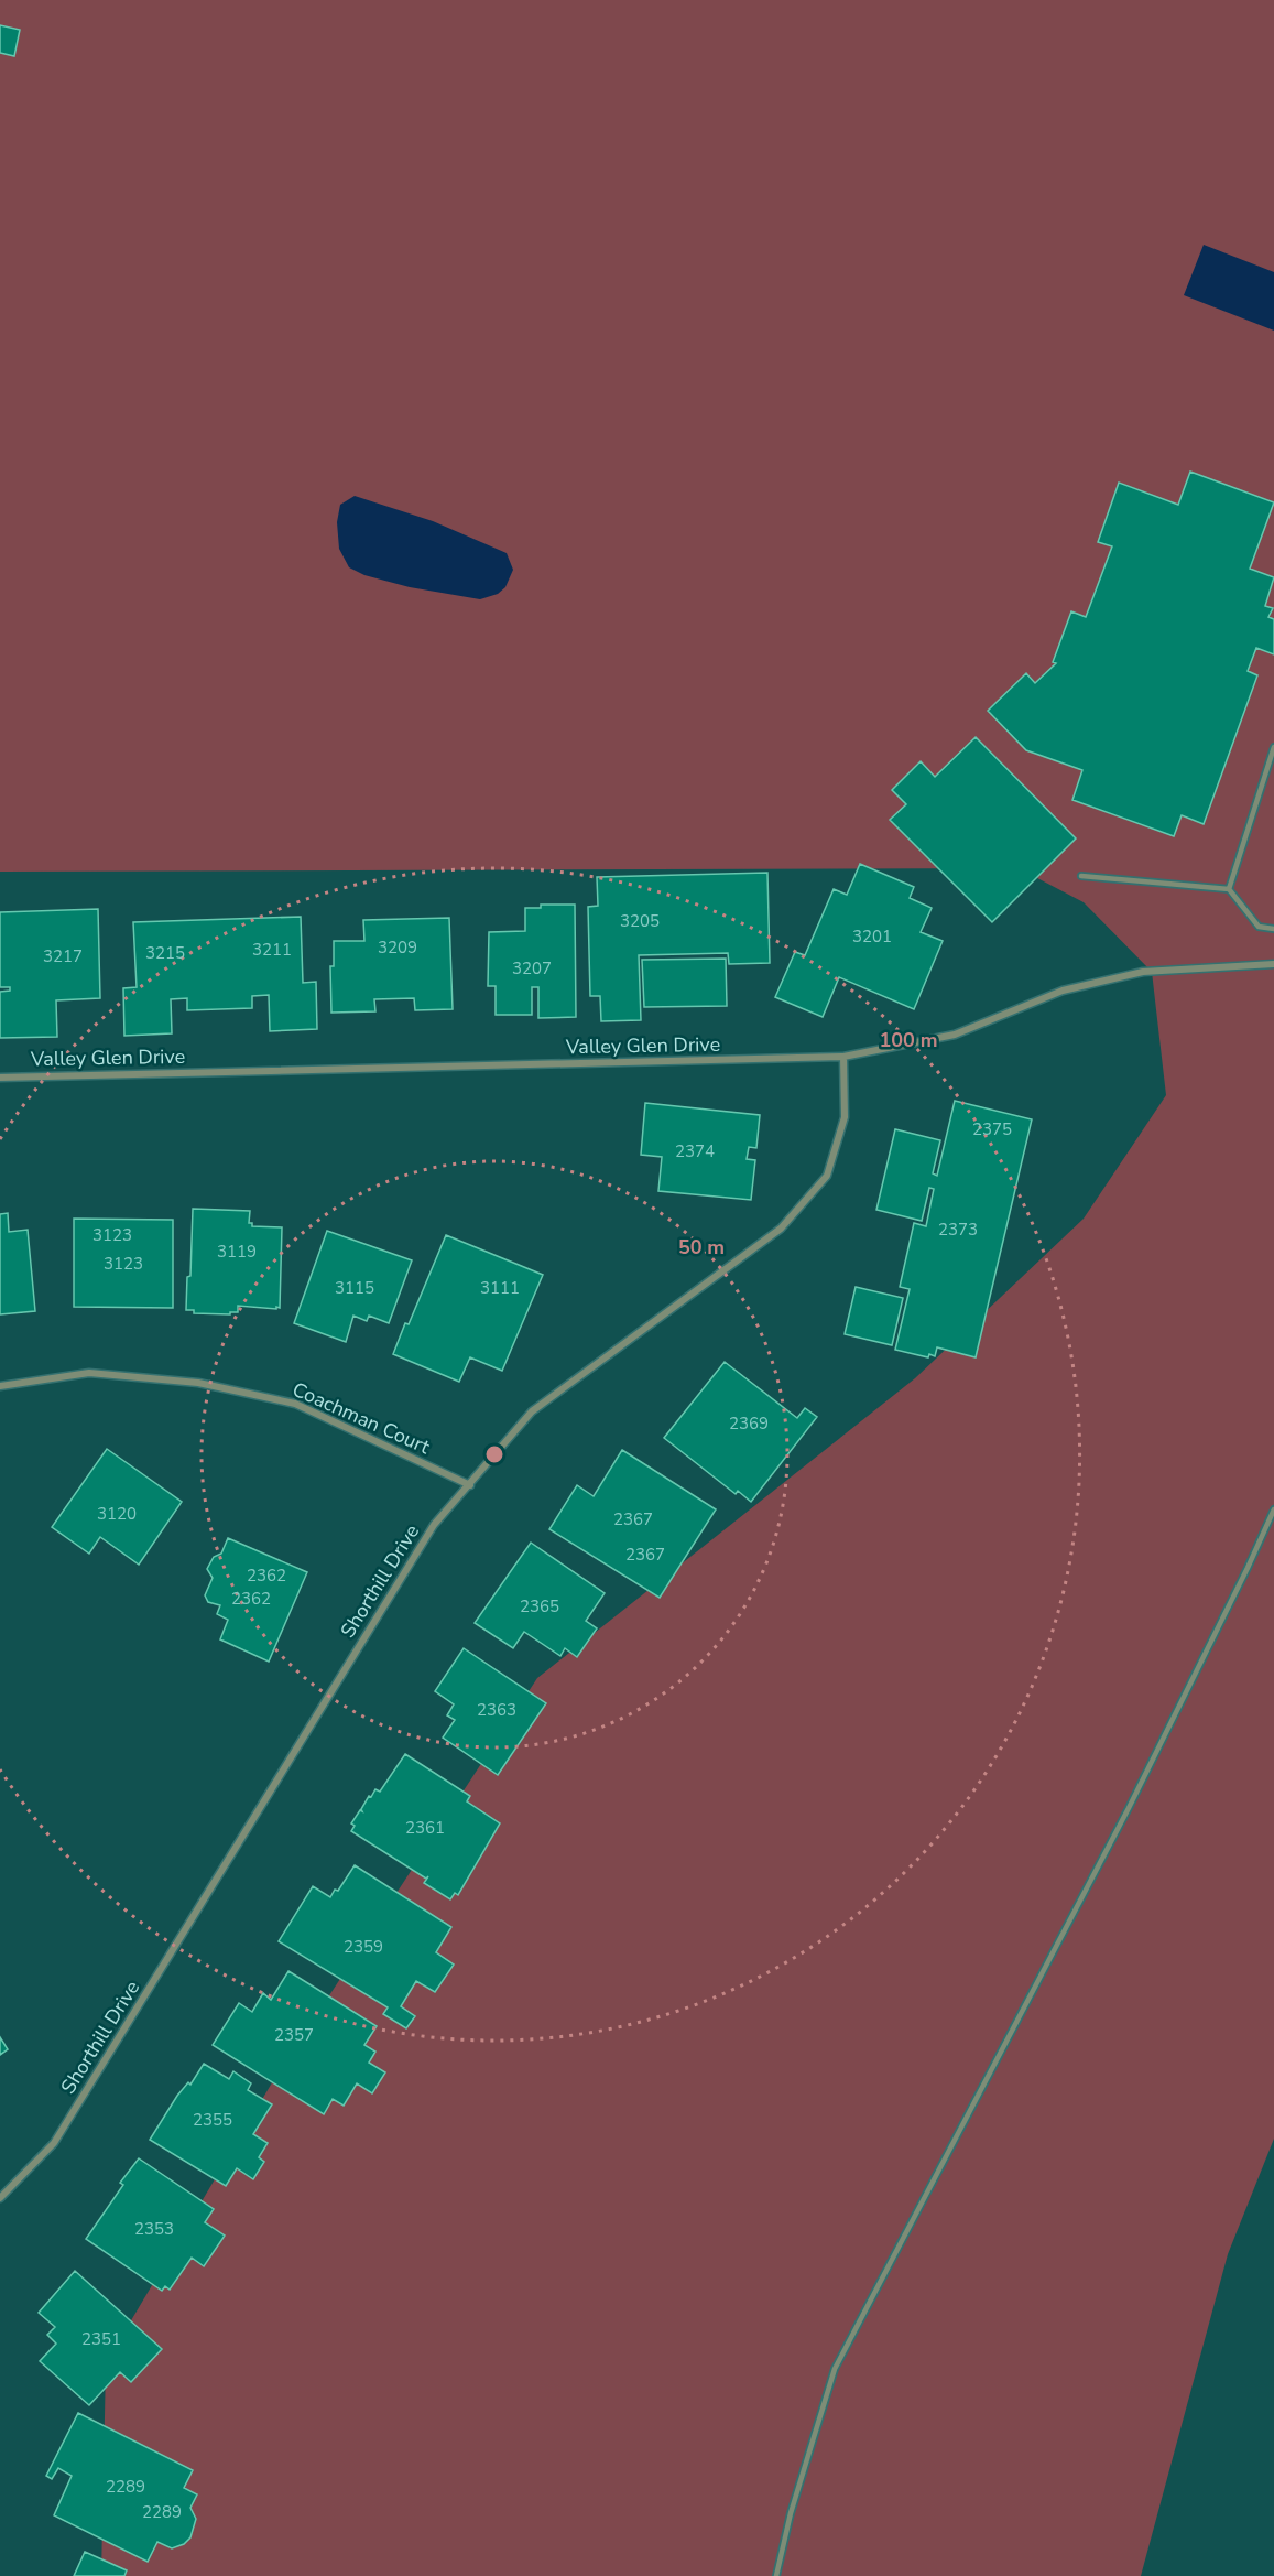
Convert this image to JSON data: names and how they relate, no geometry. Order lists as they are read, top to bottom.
{
  "streets": {
    "street": ["Valley Glen Drive", "Coachman Court", "Shorthill Drive"]
  },
  "crossings": [
    ["Valley Glen Drive", "Shorthill Drive"],
    ["Coachman Court", "Shorthill Drive"]
  ],
  "house_numbers": [
    "3205",
    "3201",
    "3209",
    "3211",
    "3215",
    "3217",
    "3207",
    "2375",
    "2374",
    "2373",
    "3123",
    "3119",
    "3123",
    "3115",
    "3111",
    "2369",
    "3120",
    "2367",
    "2367",
    "2362",
    "2362",
    "2365",
    "2363",
    "2361",
    "2359",
    "2357",
    "2355",
    "2353",
    "2351",
    "2289",
    "2289"
  ],
  "rings": ["100 m", "50 m"]
}
